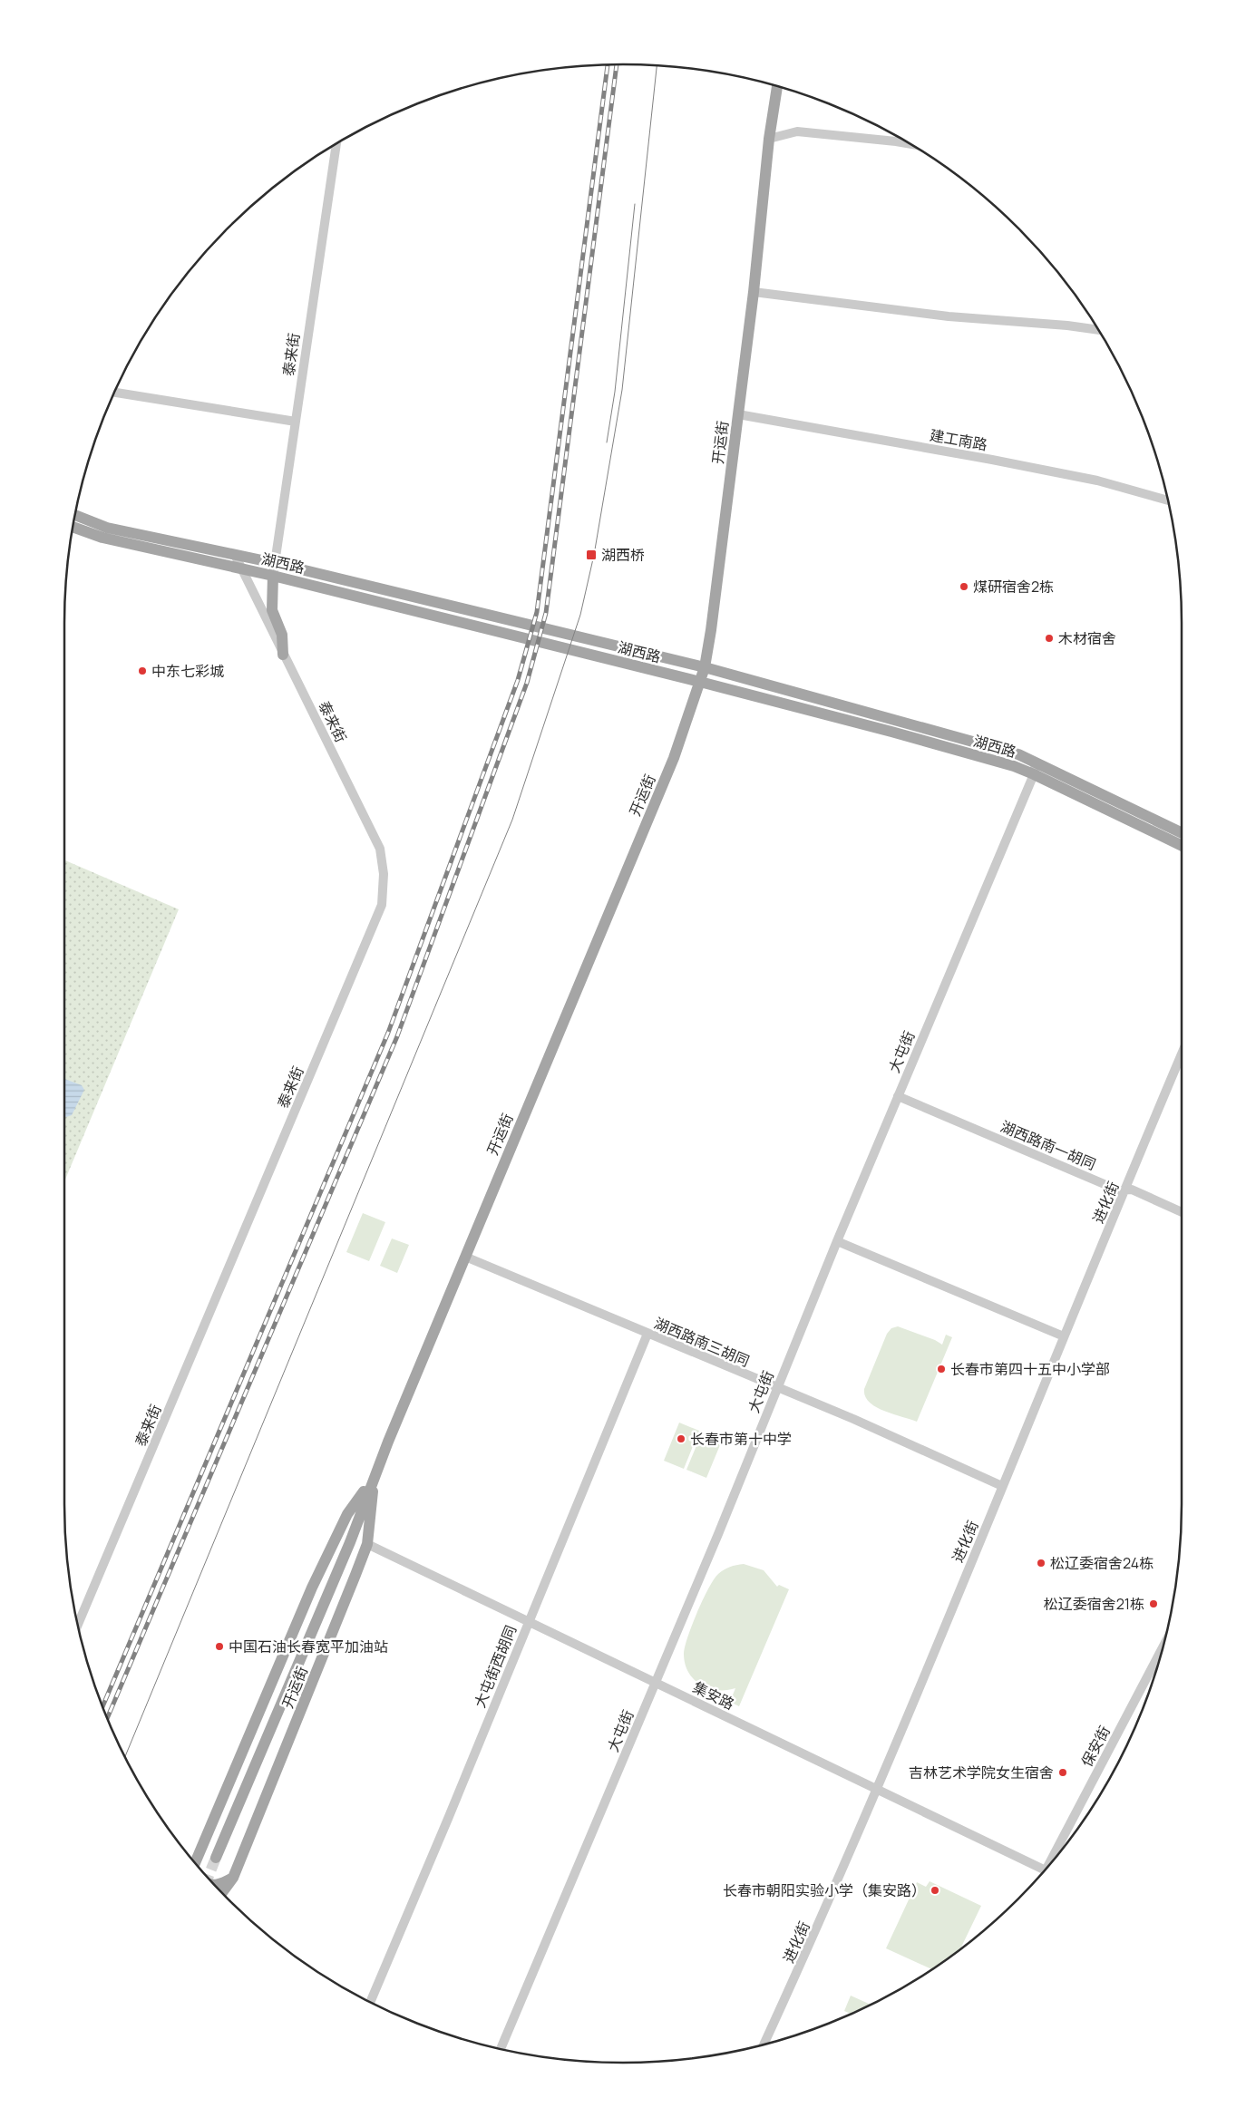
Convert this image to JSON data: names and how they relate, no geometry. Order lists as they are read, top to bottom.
{
  "streets": {
    "main road": ["开运街", "湖西路"],
    "street": [
      "泰来街",
      "建工南路",
      "大屯街",
      "湖西路南一胡同",
      "进化街",
      "湖西路南三胡同",
      "大屯街西胡同",
      "集安路",
      "保安街"
    ]
  },
  "crossings": [
    ["泰来街", "湖西路"],
    ["建工南路", "开运街"],
    ["开运街", "湖西路"],
    ["开运街", "湖西路南三胡同"],
    ["开运街", "集安路"],
    ["湖西路", "大屯街"],
    ["大屯街", "湖西路南一胡同"],
    ["大屯街", "湖西路南三胡同"],
    ["大屯街", "集安路"],
    ["湖西路南一胡同", "进化街"],
    ["进化街", "湖西路南三胡同"],
    ["进化街", "集安路"],
    ["湖西路南三胡同", "大屯街西胡同"],
    ["大屯街西胡同", "集安路"]
  ],
  "places": {
    "transit": ["湖西桥"],
    "other": [
      "煤研宿舍2栋",
      "木材宿舍",
      "中东七彩城",
      "长春市第四十五中小学部",
      "长春市第十中学",
      "松辽委宿舍24栋",
      "松辽委宿舍21栋",
      "中国石油长春宽平加油站",
      "吉林艺术学院女生宿舍",
      "长春市朝阳实验小学（集安路）"
    ]
  }
}
